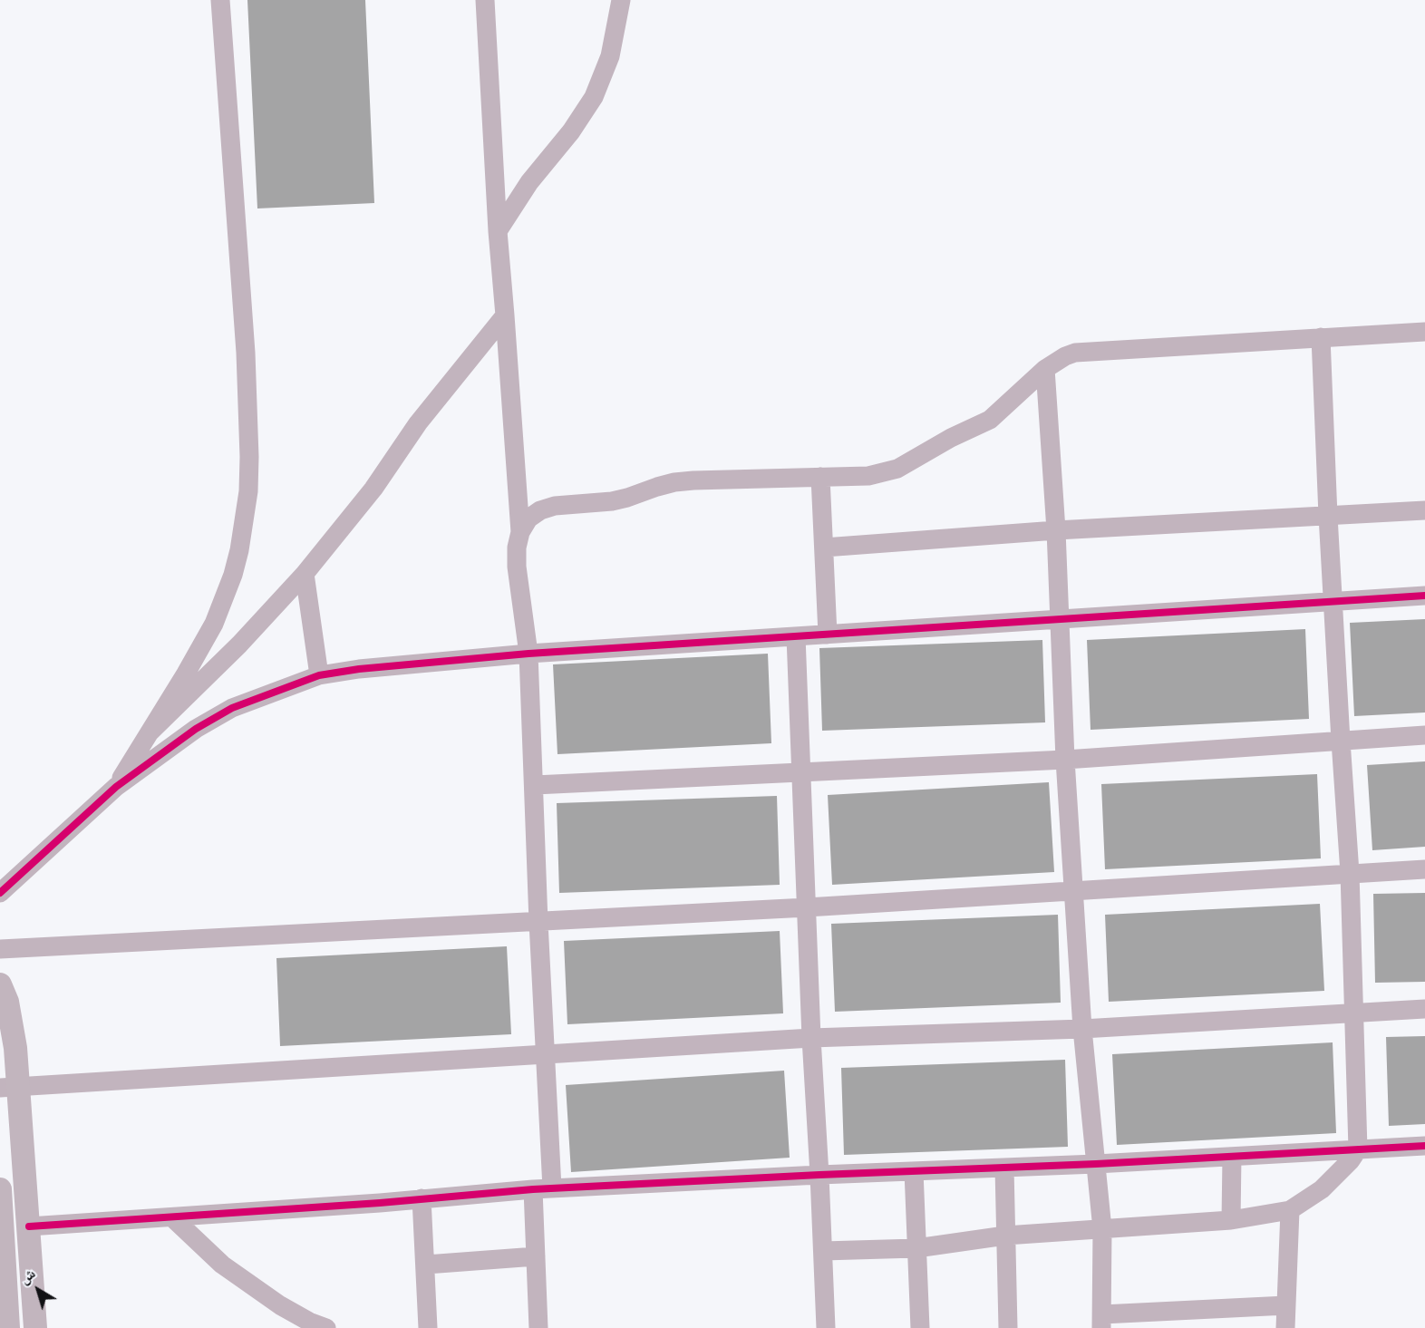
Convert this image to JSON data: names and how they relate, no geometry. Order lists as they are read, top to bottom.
{
  "north": "top left"
}
